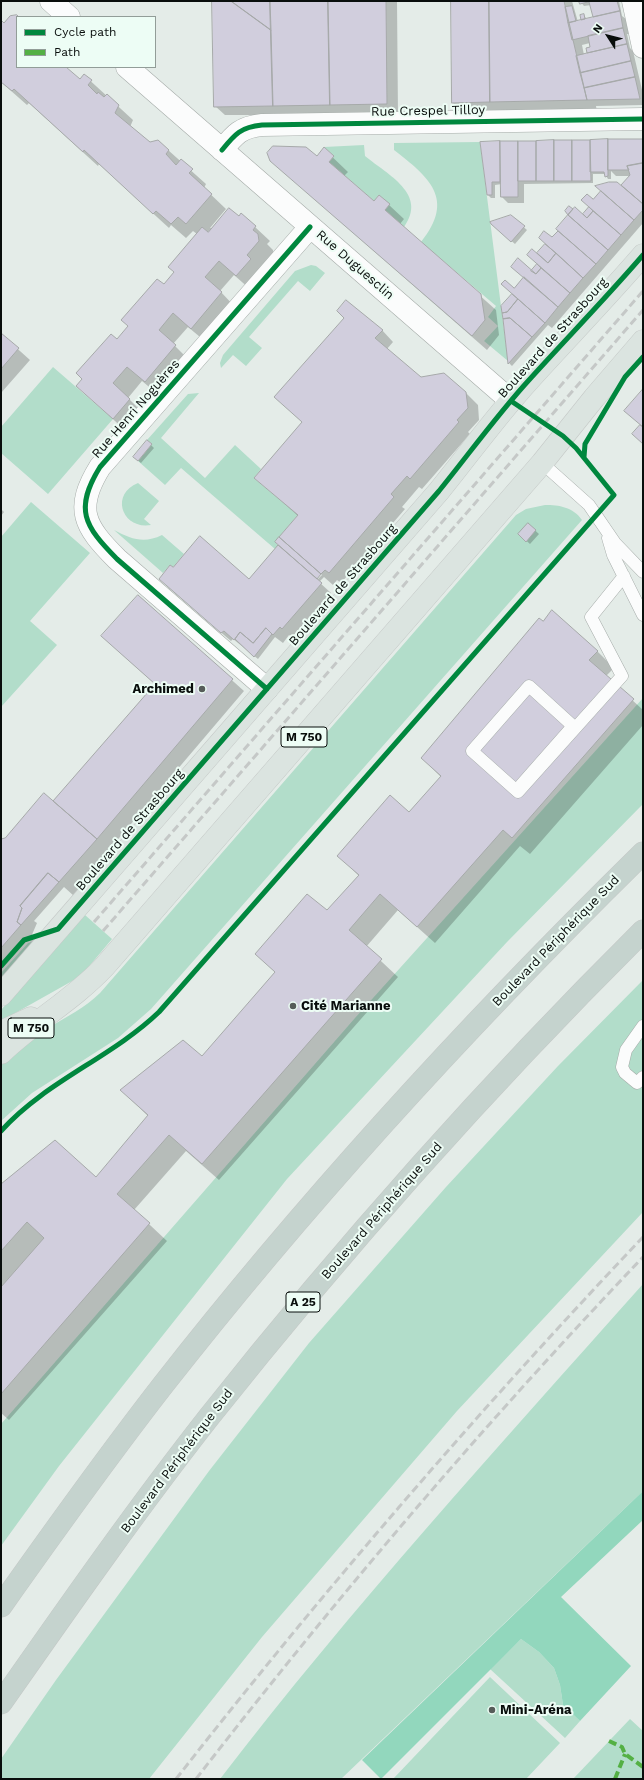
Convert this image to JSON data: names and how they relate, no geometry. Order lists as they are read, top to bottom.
{
  "streets": {
    "highway": ["Boulevard Périphérique Sud", "A 25"],
    "main road": ["Boulevard de Strasbourg", "M 750"],
    "street": ["Rue Crespel Tilloy", "Rue Duguesclin", "Rue Henri Noguères"]
  },
  "crossings": [
    ["Rue Crespel Tilloy", "Rue Duguesclin"],
    ["Rue Duguesclin", "Boulevard de Strasbourg"],
    ["Rue Duguesclin", "Rue Henri Noguères"],
    ["Boulevard de Strasbourg", "Rue Henri Noguères"]
  ],
  "places": ["Archimed", "Cité Marianne", "Mini-Aréna"],
  "legend": ["Cycle path", "Path"],
  "north": "top left"
}
